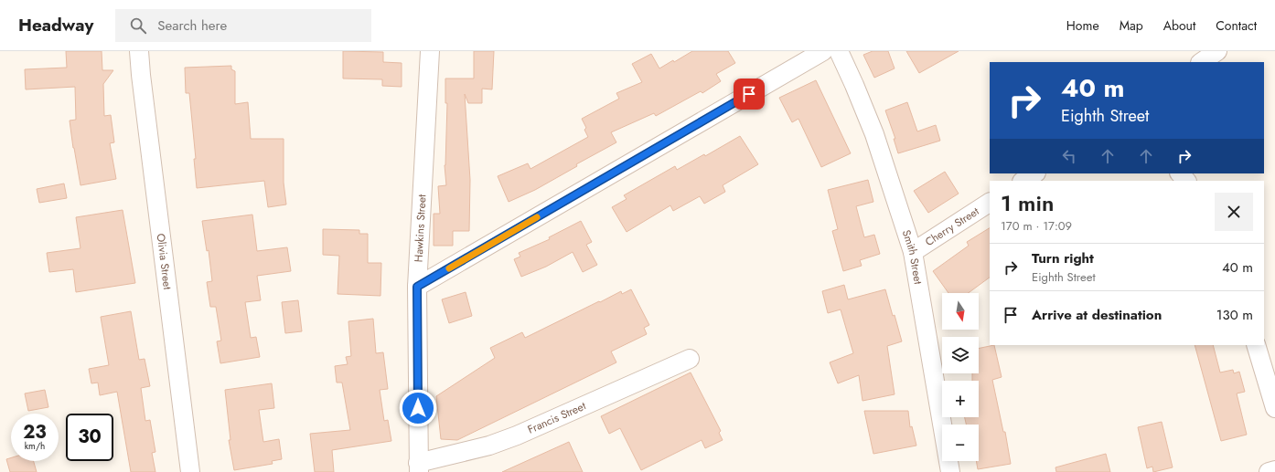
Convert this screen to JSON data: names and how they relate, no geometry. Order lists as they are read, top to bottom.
{
  "streets": {
    "street": [
      "Cherry Street",
      "Hawkins Street",
      "Smith Street",
      "Olivia Street",
      "Francis Street"
    ]
  },
  "crossings": [
    ["Cherry Street", "Smith Street"],
    ["Hawkins Street", "Francis Street"]
  ],
  "north": "bottom",
  "page": {
    "header": "Headway",
    "search": "Search here",
    "nav": [
      "Home",
      "Map",
      "About",
      "Contact"
    ],
    "turn": ["40 m", "Eighth Street"],
    "heading": ["1 min", "170 m · 17:09"],
    "list": [
      {
        "name": "Turn right",
        "note": "Eighth Street",
        "value": "40 m"
      },
      {
        "name": "Arrive at destination",
        "value": "130 m"
      }
    ],
    "map_buttons": ["+", "−"],
    "speed": "23 km/h",
    "limit": "30"
  }
}
